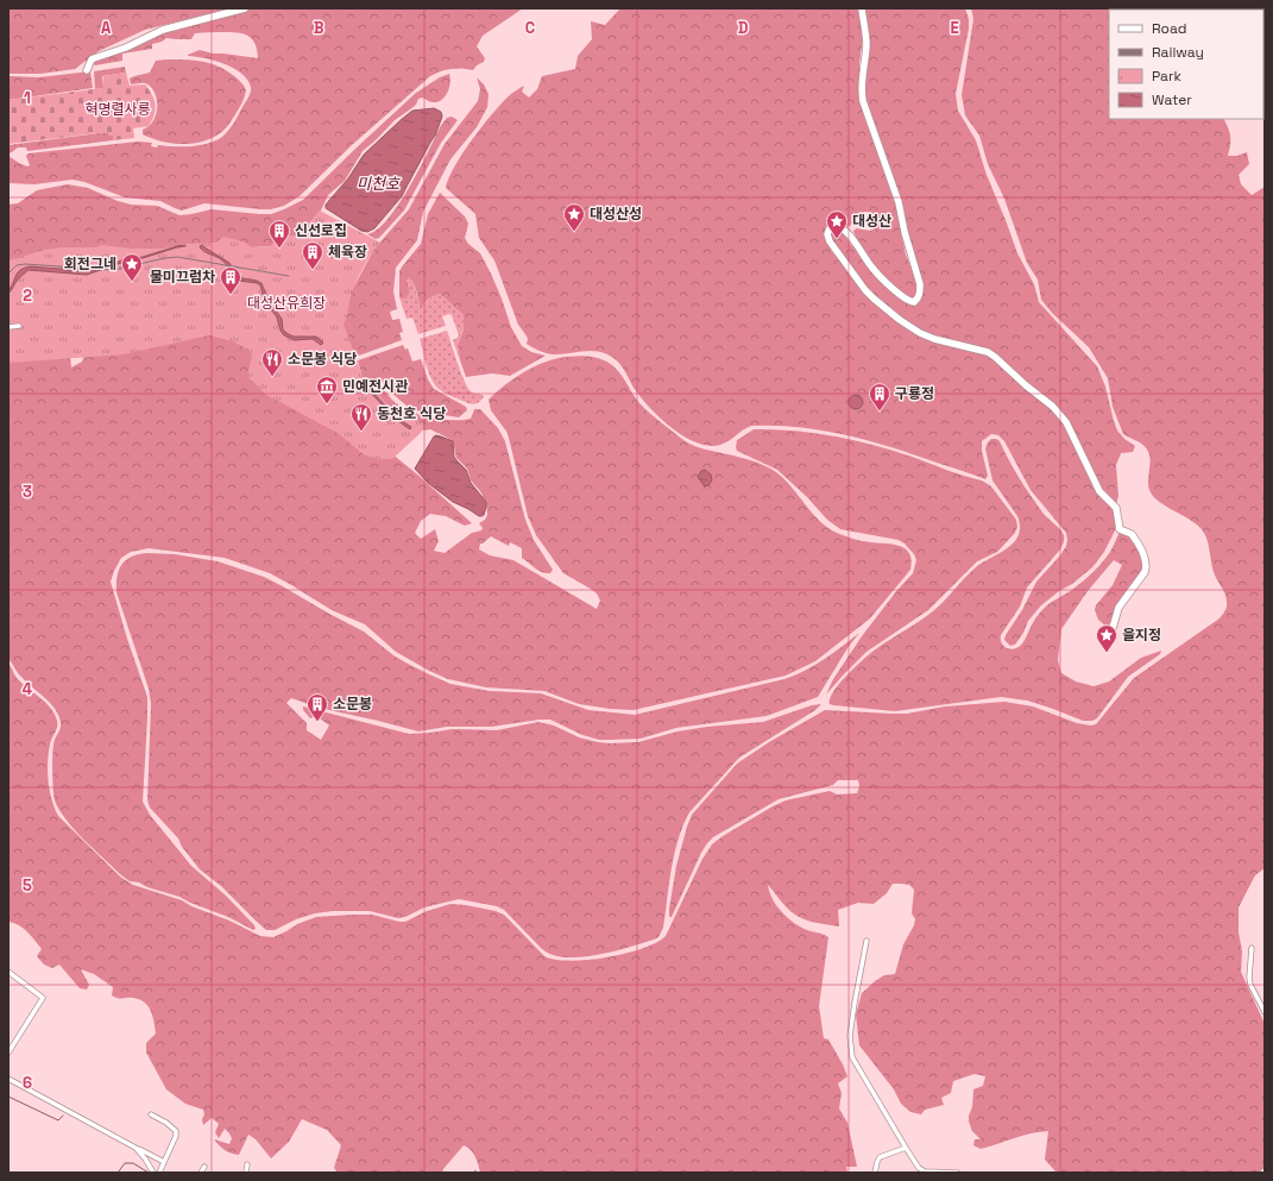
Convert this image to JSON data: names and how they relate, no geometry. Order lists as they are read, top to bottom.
{
  "water": ["미천호"],
  "parks": ["혁명렬사릉", "대성산유희장"],
  "places": {
    "place": [
      "대성산성",
      "대성산",
      "회전그네",
      "을지정"
    ],
    "building": [
      "신선로집",
      "체육장",
      "물미끄럼차",
      "구룡정",
      "소문봉"
    ],
    "restaurant": ["소문봉 식당", "동천호 식당"],
    "museum": ["민예전시관"]
  },
  "legend": [
    "Road",
    "Railway",
    "Park",
    "Water"
  ],
  "grid": {
    "columns": [
      "A",
      "B",
      "C",
      "D",
      "E"
    ],
    "rows": [
      "1",
      "2",
      "3",
      "4",
      "5",
      "6"
    ]
  }
}
